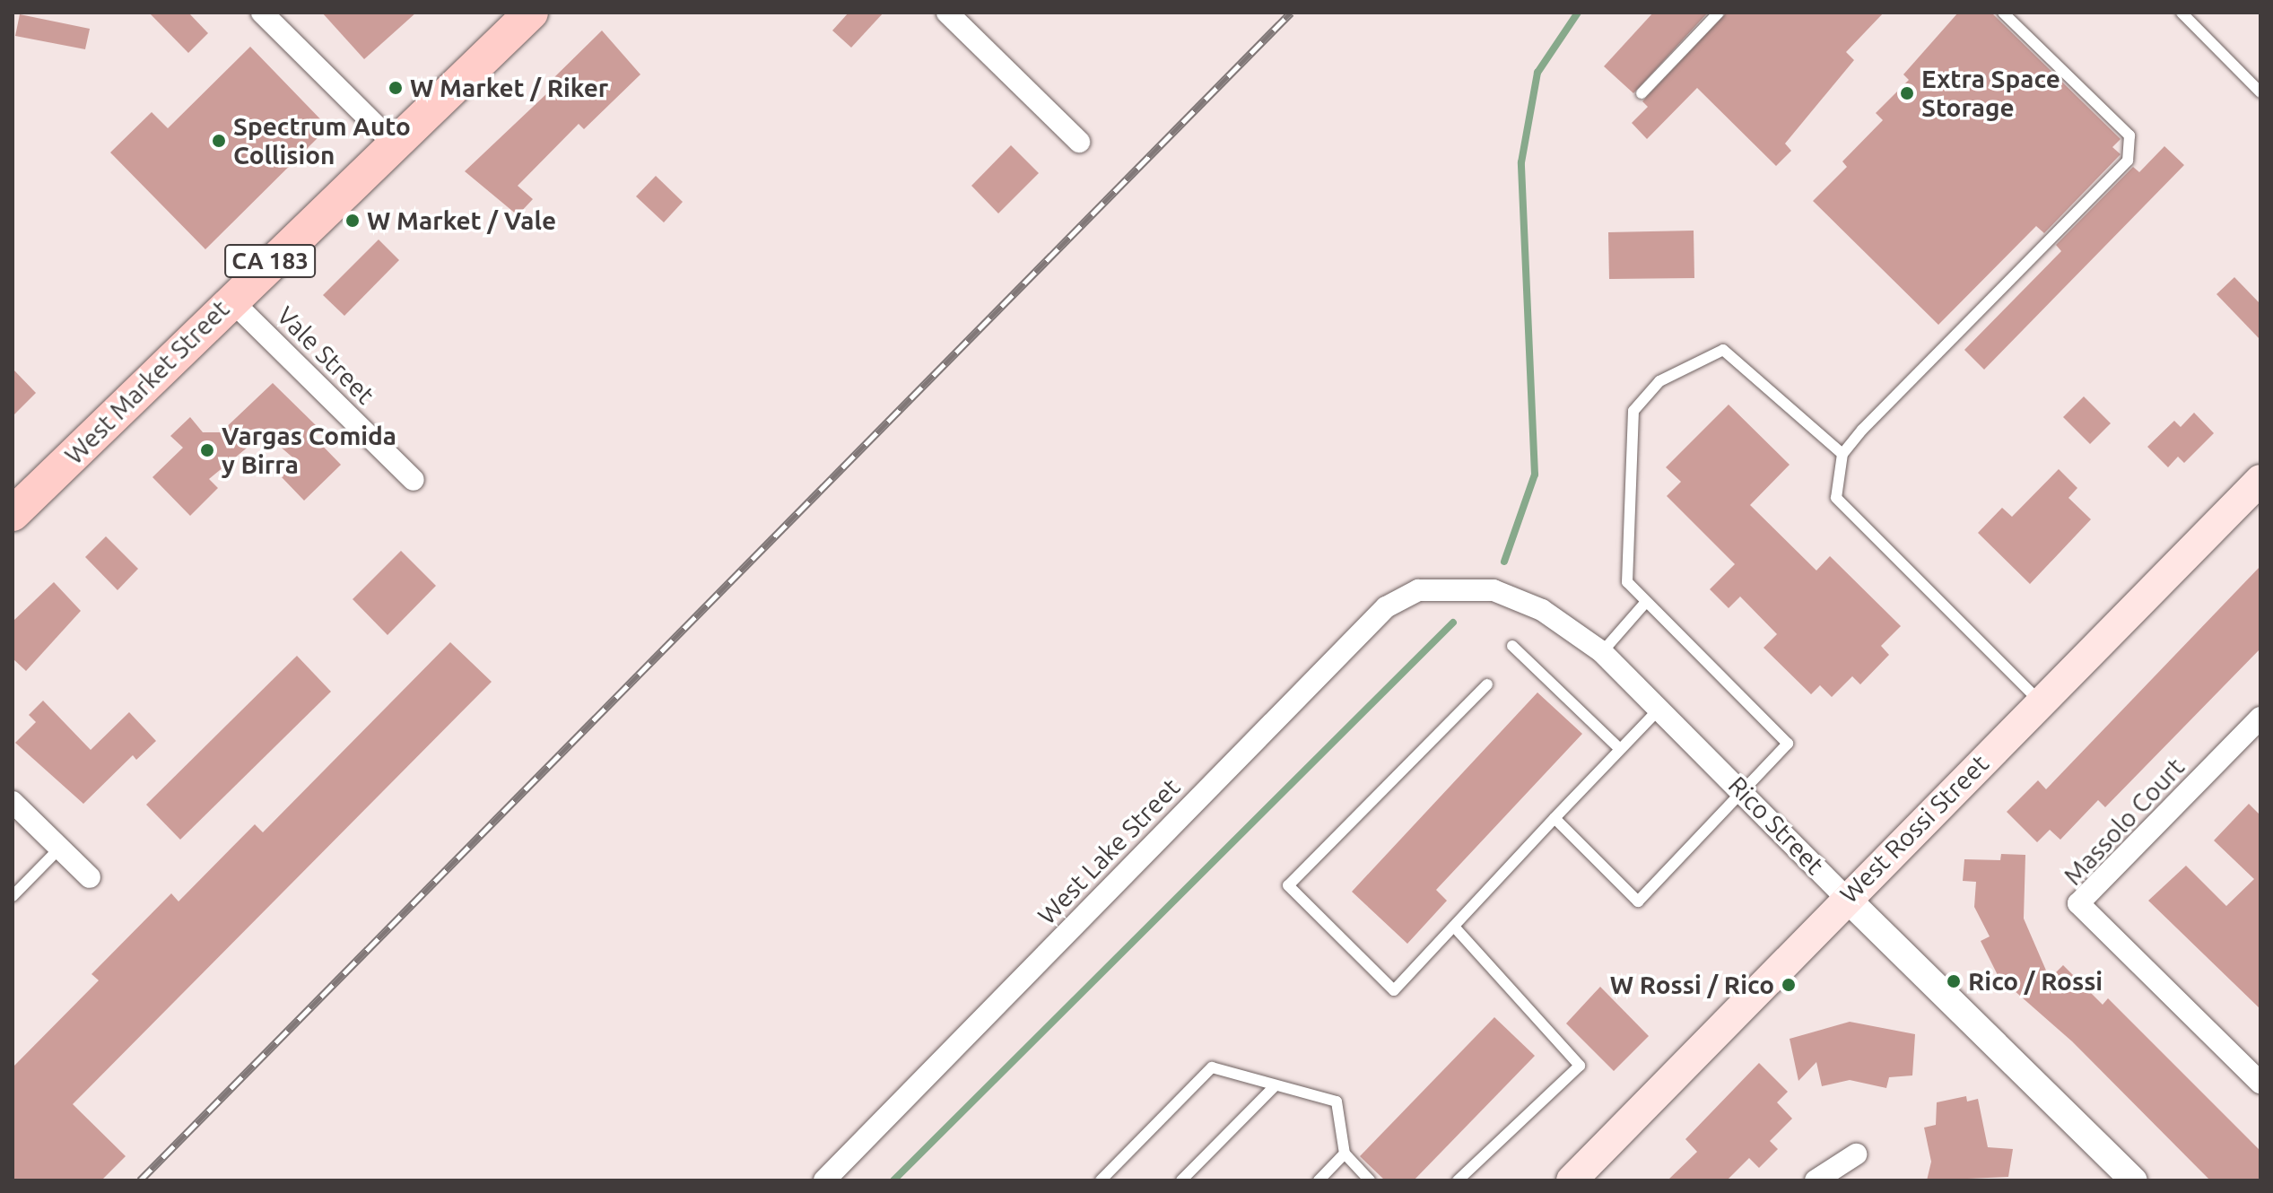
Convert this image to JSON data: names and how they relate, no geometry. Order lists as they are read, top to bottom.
{
  "streets": {
    "main road": ["CA 183", "West Market Street", "West Rossi Street"],
    "street": [
      "Vale Street",
      "Massolo Court",
      "Rico Street",
      "West Lake Street"
    ]
  },
  "crossings": [
    ["Vale Street", "West Market Street"],
    ["Rico Street", "West Rossi Street"],
    ["Rico Street", "West Lake Street"]
  ],
  "places": [
    "W Market / Riker",
    "Extra Space Storage",
    "Spectrum Auto Collision",
    "W Market / Vale",
    "Vargas Comida y Birra",
    "Rico / Rossi",
    "W Rossi / Rico"
  ]
}
